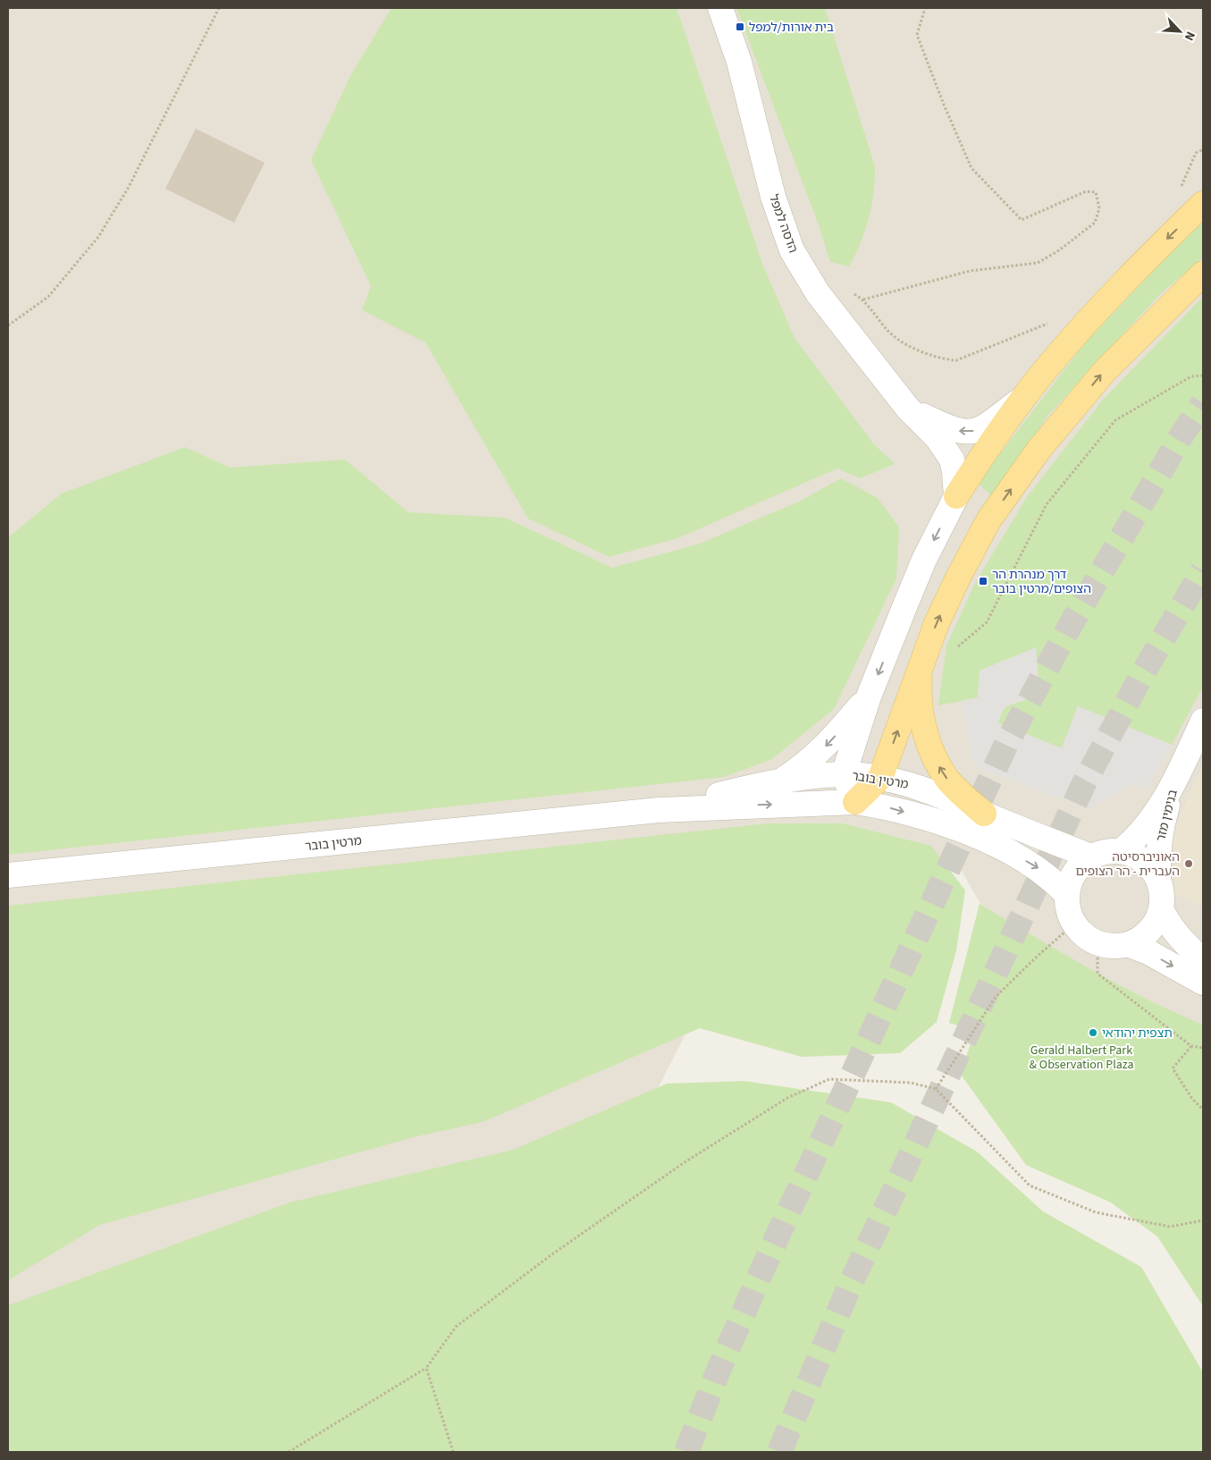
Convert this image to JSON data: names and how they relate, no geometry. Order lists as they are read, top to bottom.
{
  "streets": {
    "street": ["הדסה למפל", "מרטין בובר", "בנימין מזר"]
  },
  "crossings": [
    ["מרטין בובר", "בנימין מזר"]
  ],
  "parks": ["Gerald Halbert Park & Observation Plaza"],
  "places": {
    "transit": ["בית אורות/למפל", "דרך מנהרת הר הצופים/מרטין בובר"],
    "other": ["האוניברסיטה העברית - הר הצופים", "תצפית יהודאי"]
  },
  "north": "bottom right"
}
